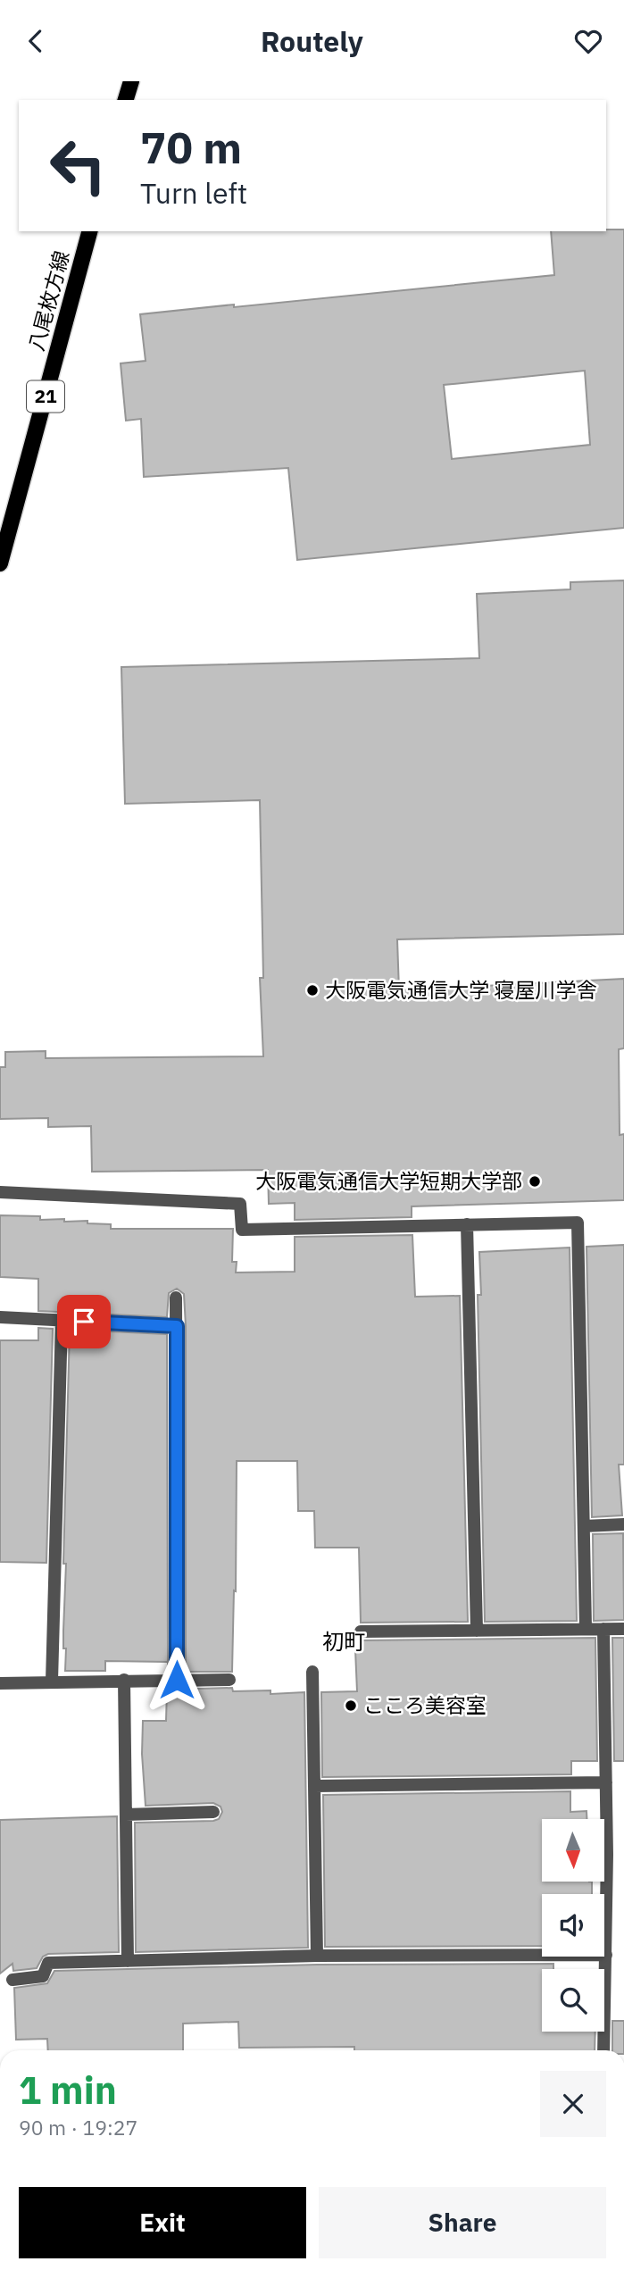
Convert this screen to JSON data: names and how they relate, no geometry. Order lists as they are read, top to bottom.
{
  "streets": {
    "main road": ["八尾枚方線", "21"]
  },
  "districts": ["初町"],
  "places": ["大阪電気通信大学 寝屋川学舎", "大阪電気通信大学短期大学部", "こころ美容室"],
  "north": "bottom",
  "page": {
    "header": "Routely",
    "turn": ["70 m", "Turn left"],
    "heading": ["1 min", "90 m · 19:27"],
    "buttons": ["Exit", "Share"]
  }
}
